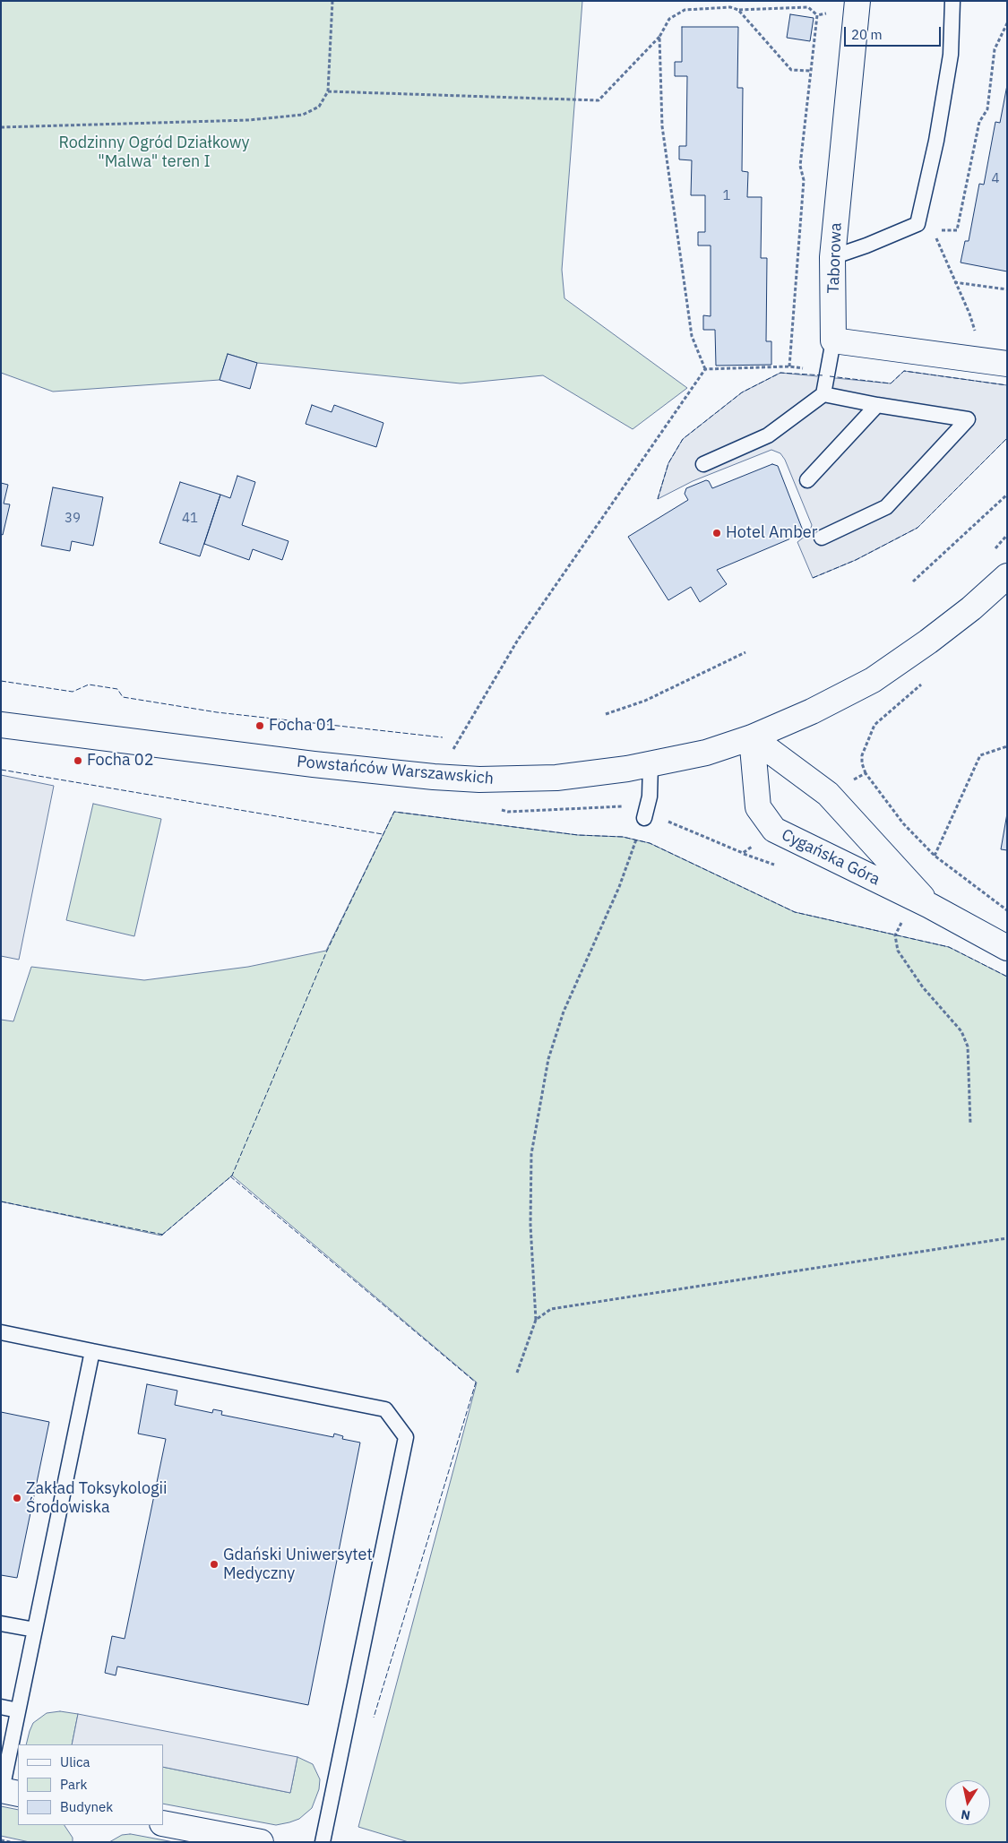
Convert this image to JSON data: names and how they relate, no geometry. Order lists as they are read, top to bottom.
{
  "streets": {
    "street": ["Taborowa", "Powstańców Warszawskich", "Cygańska Góra"]
  },
  "crossings": [
    ["Powstańców Warszawskich", "Cygańska Góra"]
  ],
  "parks": ["Rodzinny Ogród Działkowy \"Malwa\" teren I"],
  "places": [
    "Hotel Amber",
    "Focha 01",
    "Focha 02",
    "Zakład Toksykologii Środowiska",
    "Gdański Uniwersytet Medyczny"
  ],
  "house_numbers": [
    "4",
    "1",
    "39",
    "41"
  ],
  "legend": ["Ulica", "Park", "Budynek"],
  "scale_bar": "20 m",
  "north": "bottom"
}
